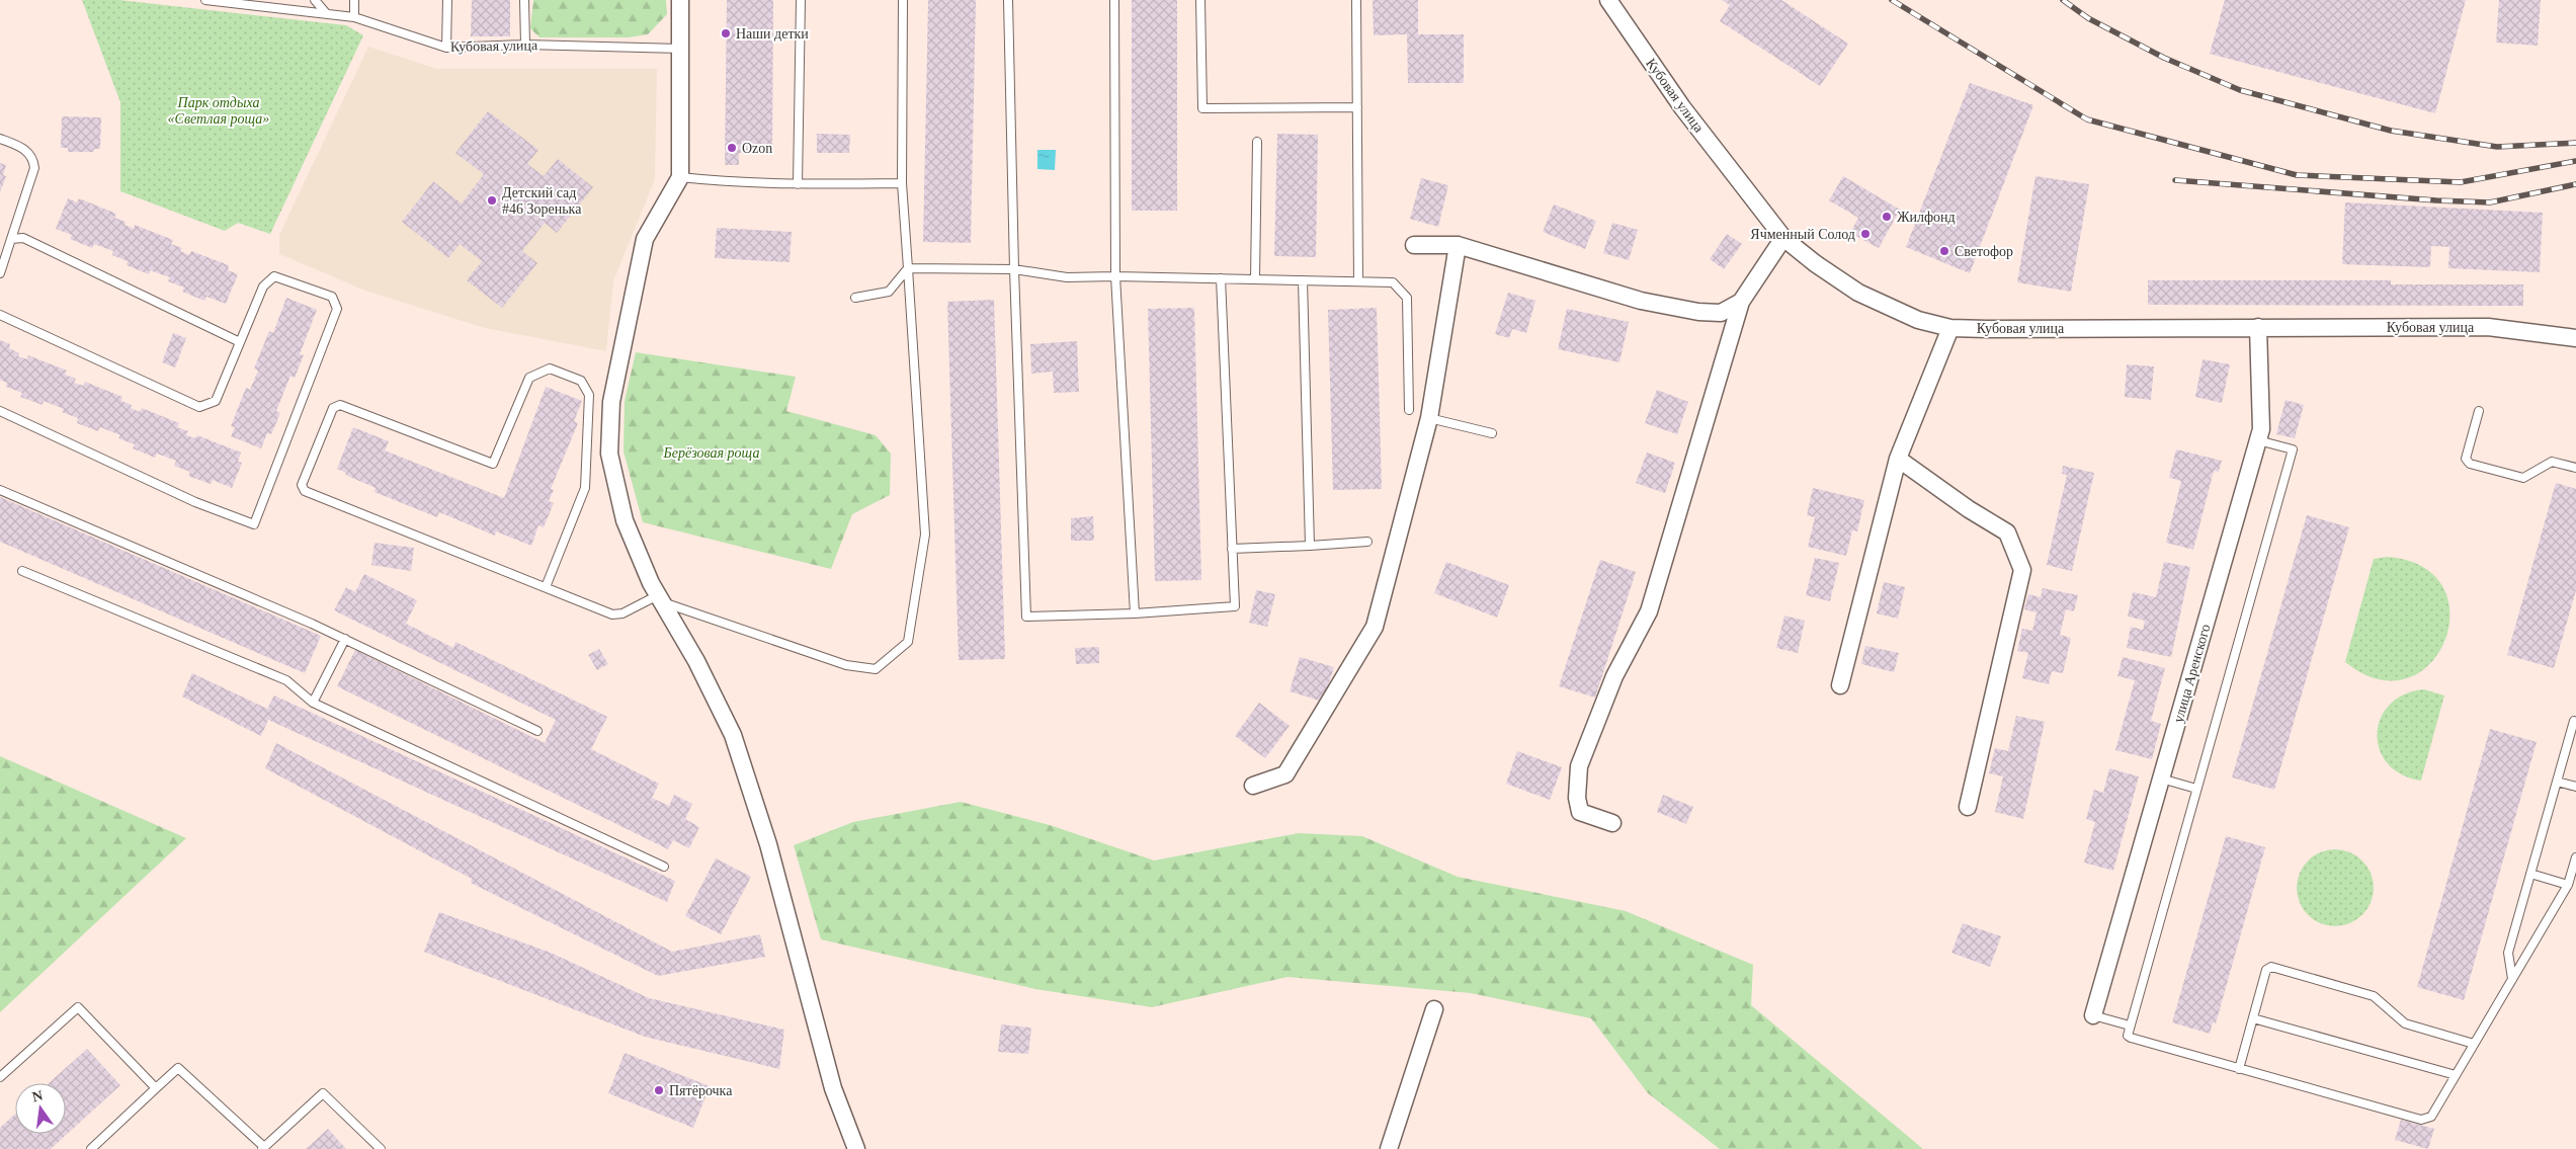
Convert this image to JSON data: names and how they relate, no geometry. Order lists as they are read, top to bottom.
{
  "streets": {
    "street": ["Кубовая улица", "улица Аренского"]
  },
  "crossings": [
    ["Кубовая улица", "улица Аренского"]
  ],
  "parks": ["Парк отдыха «Светлая роща»", "Берёзовая роща"],
  "places": [
    "Наши детки",
    "Ozon",
    "Детский сад #46 Зоренька",
    "Жилфонд",
    "Ячменный Солод",
    "Светофор",
    "Пятёрочка"
  ],
  "north": "top"
}
